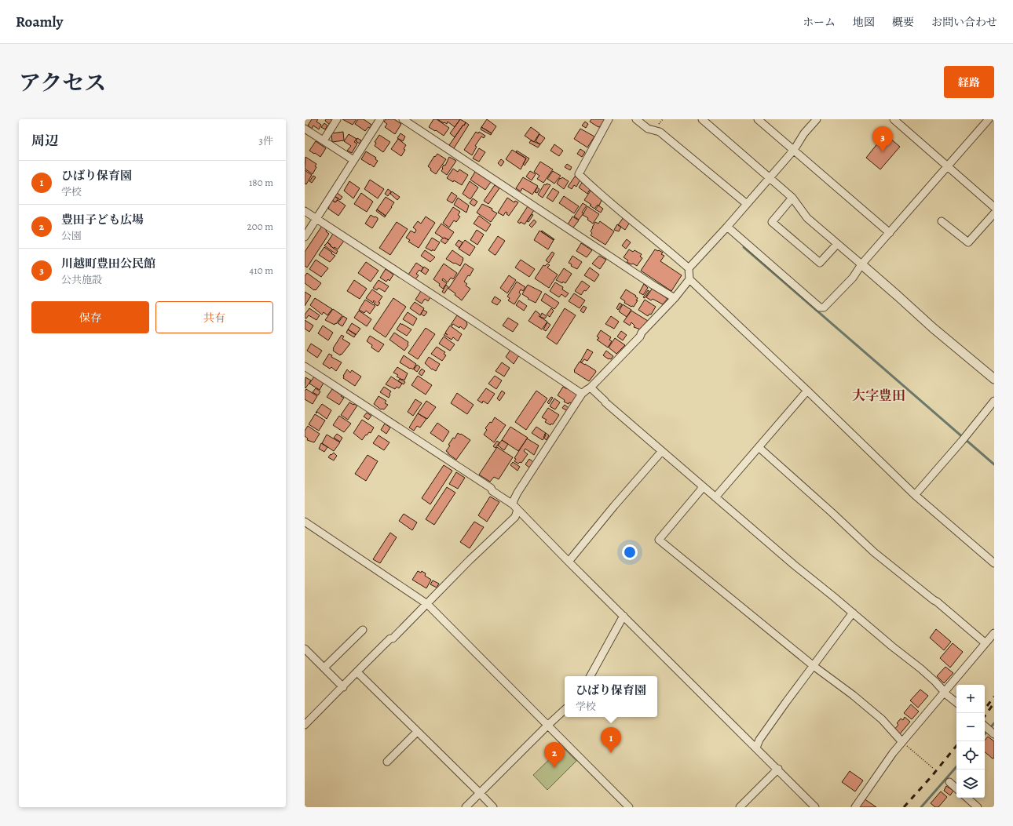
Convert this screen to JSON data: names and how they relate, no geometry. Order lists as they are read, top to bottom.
{
  "districts": ["大字豊田"],
  "page": {
    "header": "Roamly",
    "nav": [
      "ホーム",
      "地図",
      "概要",
      "お問い合わせ"
    ],
    "title": "アクセス",
    "buttons": [
      "経路",
      ["保存", "共有"]
    ],
    "heading": ["周辺", "3件"],
    "pins": ["3", "1", "2"],
    "list": [
      {
        "mark": "1",
        "name": "ひばり保育園",
        "note": "学校",
        "value": "180 m"
      },
      {
        "mark": "2",
        "name": "豊田子ども広場",
        "note": "公園",
        "value": "200 m"
      },
      {
        "mark": "3",
        "name": "川越町豊田公民館",
        "note": "公共施設",
        "value": "410 m"
      }
    ],
    "popup": ["ひばり保育園", "学校"],
    "map_buttons": ["+", "−"]
  }
}
